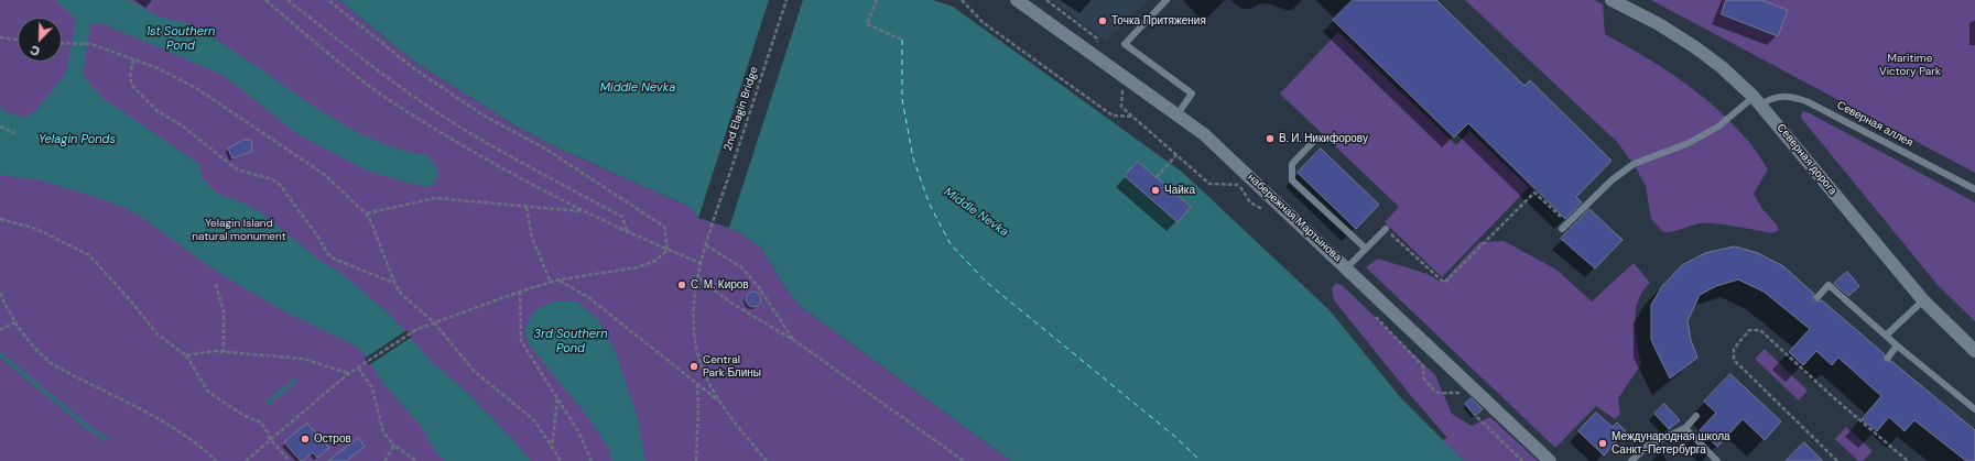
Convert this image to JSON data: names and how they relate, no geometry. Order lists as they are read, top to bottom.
{
  "streets": {
    "street": ["Северная дорога", "набережная Мартынова"],
    "lane": ["Северная аллея"],
    "path": ["2nd Elagin Bridge"]
  },
  "crossings": [
    ["Северная аллея", "Северная дорога"]
  ],
  "water": [
    "1st Southern Pond",
    "Middle Nevka",
    "Yelagin Ponds",
    "3rd Southern Pond"
  ],
  "parks": ["Maritime Victory Park", "Yelagin Island natural monument"],
  "places": [
    "Точка Притяжения",
    "В. И. Никифорову",
    "Чайка",
    "С. М. Киров",
    "Central Park Блины",
    "Остров",
    "Международная школа Санкт-Петербурга"
  ],
  "north": "bottom left"
}
